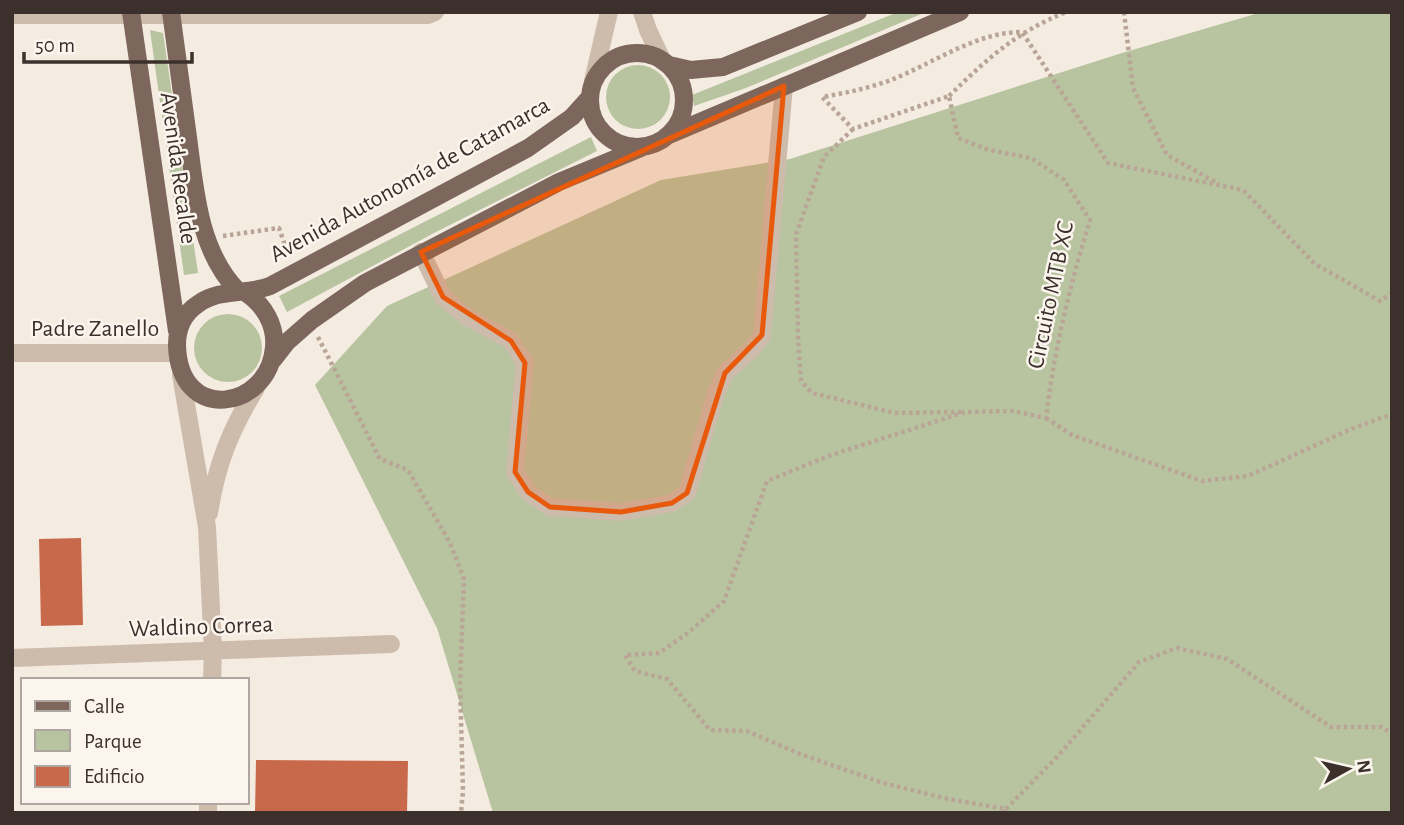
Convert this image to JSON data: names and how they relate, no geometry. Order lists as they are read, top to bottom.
{
  "streets": {
    "main road": ["Avenida Recalde", "Avenida Autonomía de Catamarca"],
    "street": ["Padre Zanello", "Waldino Correa"],
    "path": ["Circuito MTB XC"]
  },
  "crossings": [
    ["Avenida Recalde", "Avenida Autonomía de Catamarca"],
    ["Avenida Recalde", "Padre Zanello"],
    ["Avenida Autonomía de Catamarca", "Padre Zanello"]
  ],
  "legend": ["Calle", "Parque", "Edificio"],
  "scale_bar": "50 m",
  "north": "right"
}
